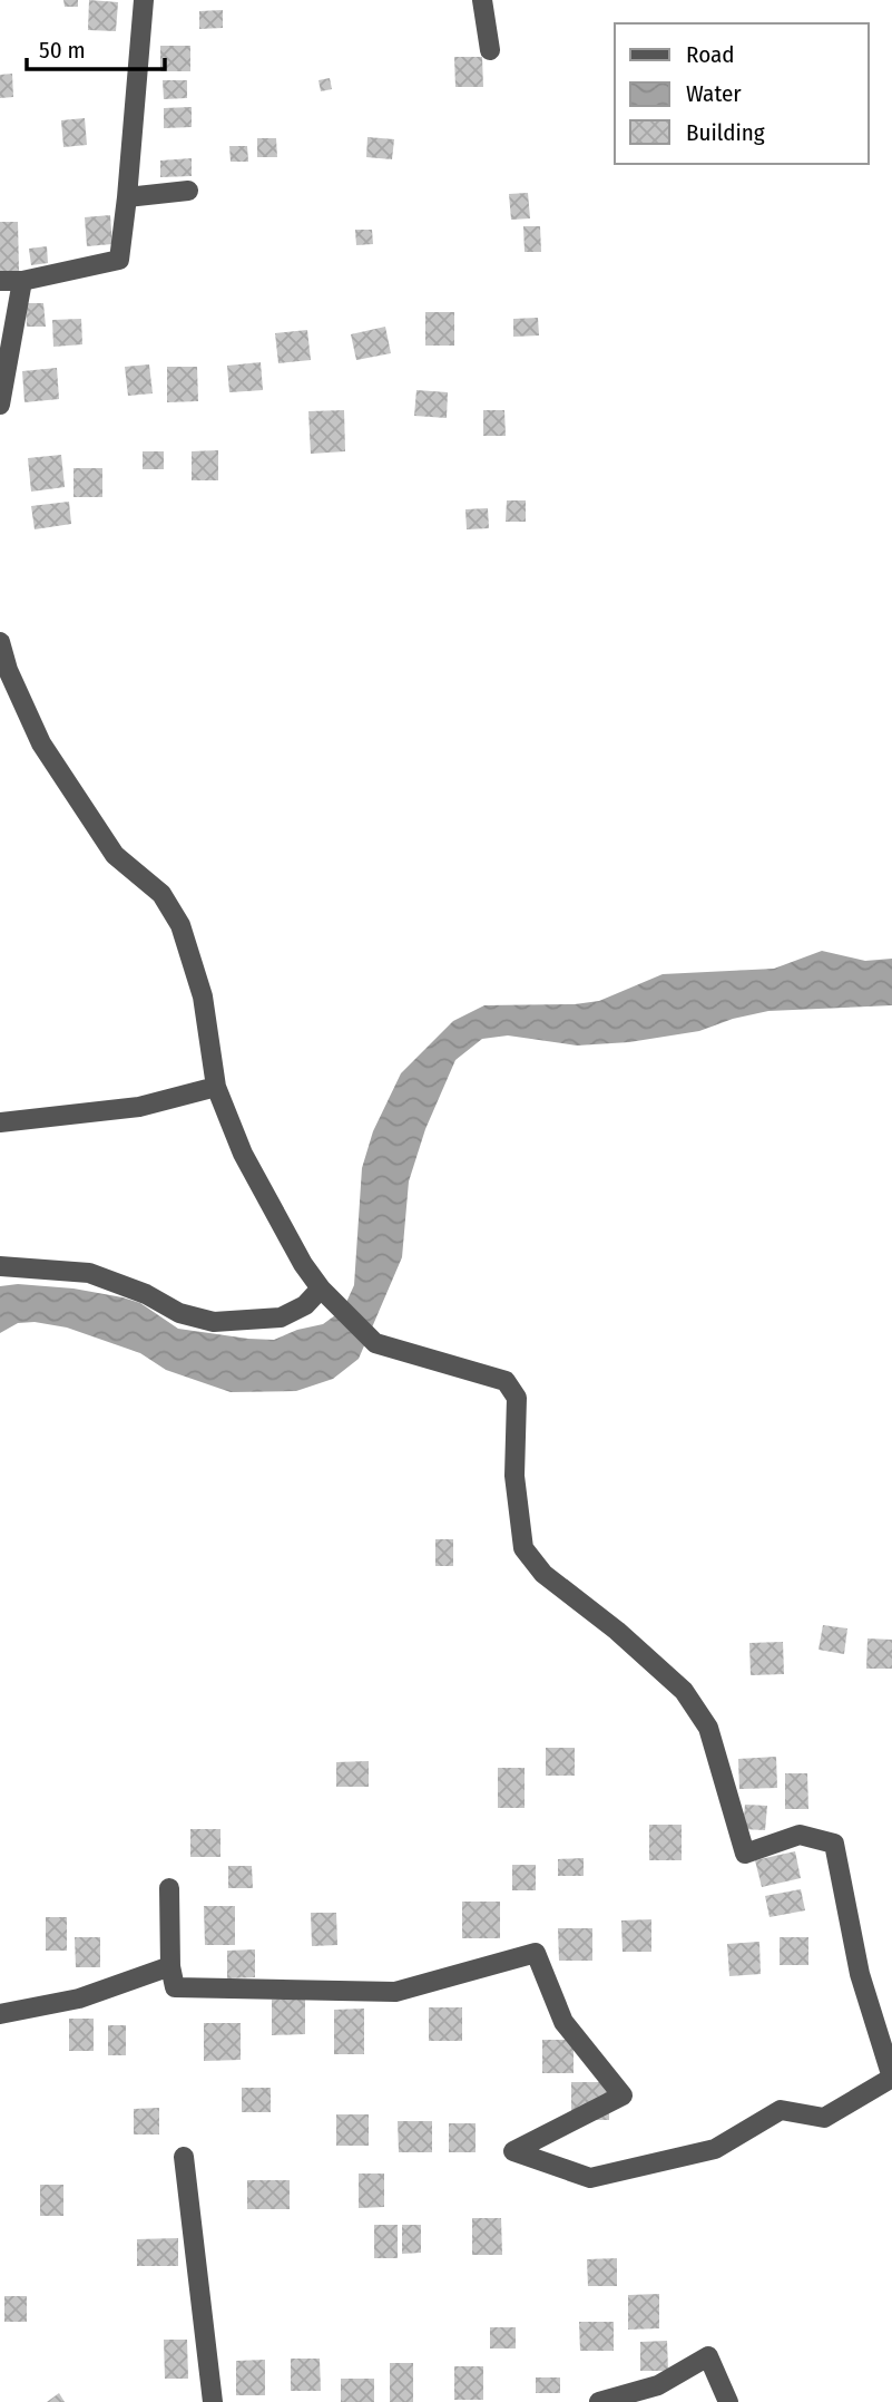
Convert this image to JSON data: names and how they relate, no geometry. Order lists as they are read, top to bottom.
{
  "legend": ["Road", "Water", "Building"],
  "scale_bar": "50 m"
}
